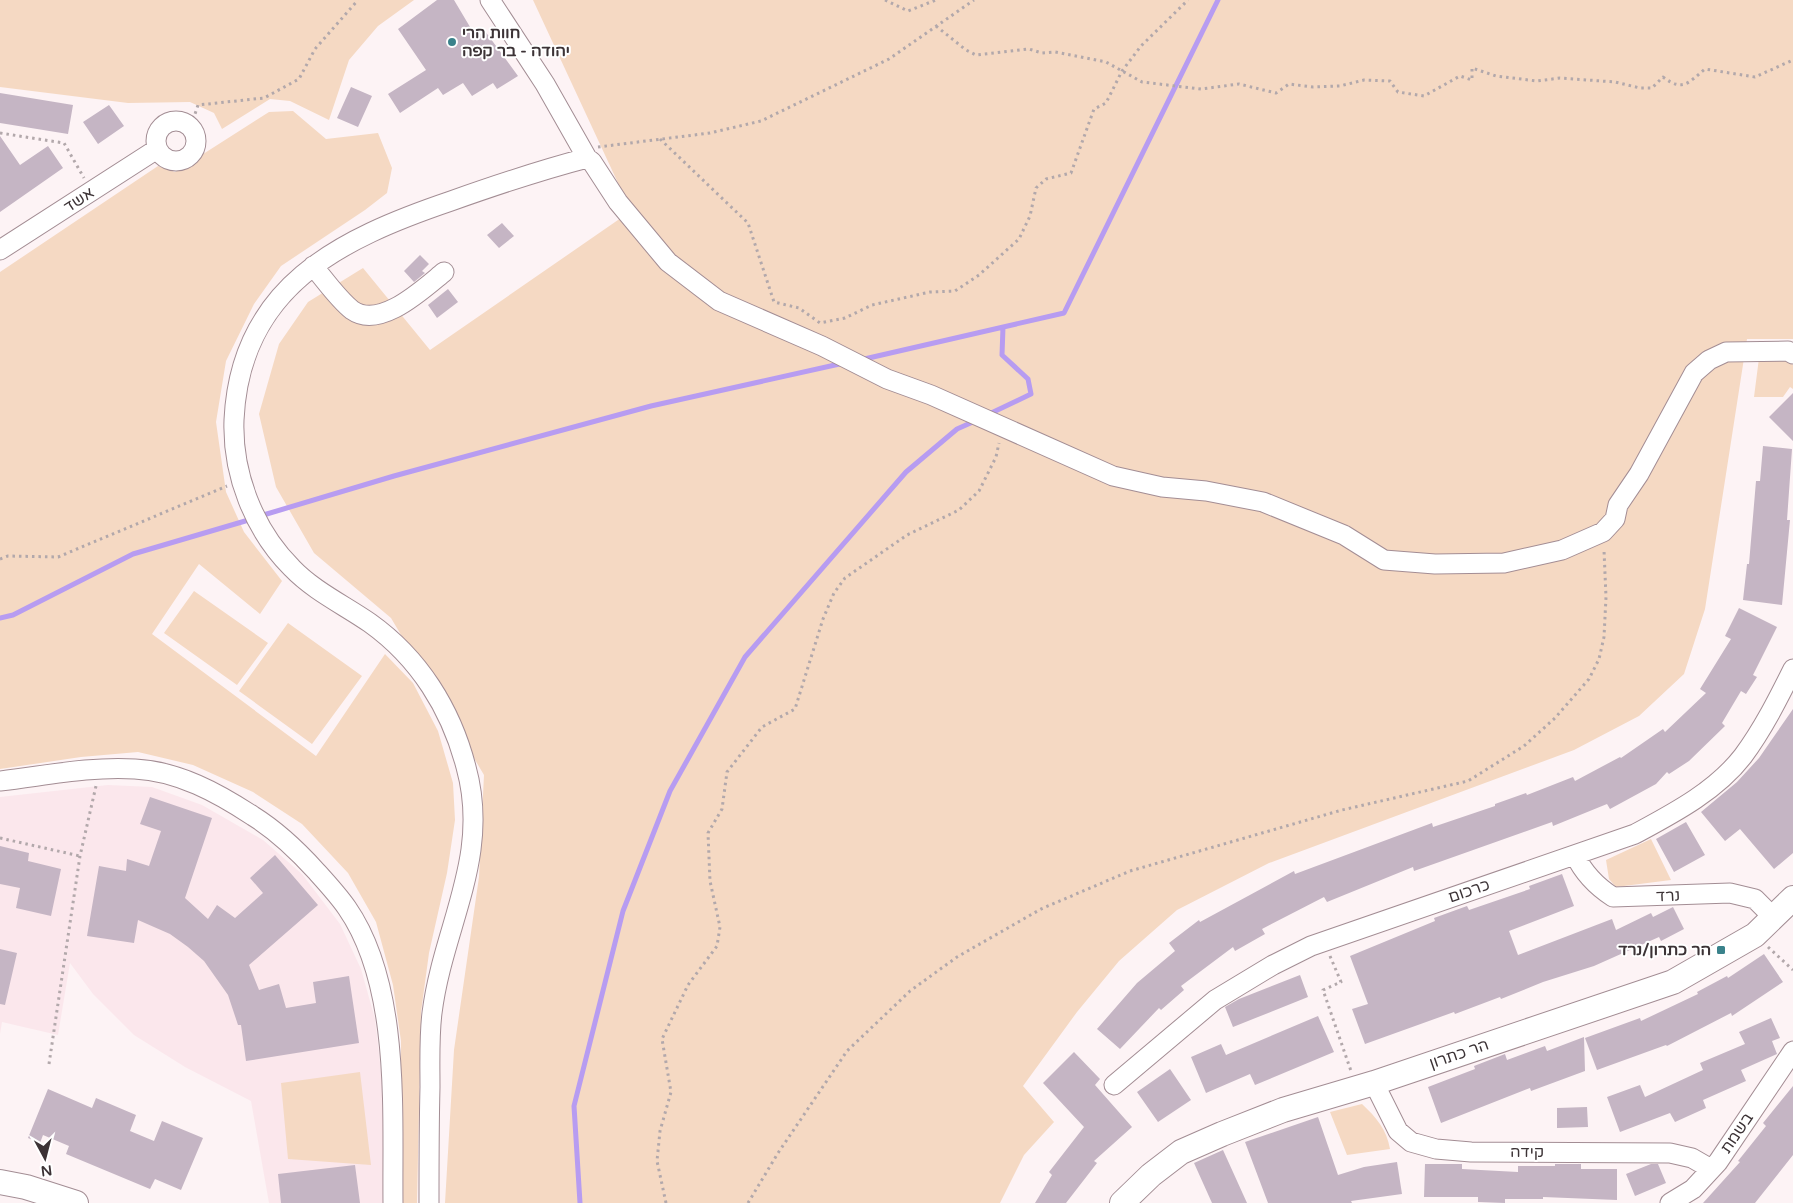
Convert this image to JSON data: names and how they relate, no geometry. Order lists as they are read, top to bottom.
{
  "streets": {
    "street": [
      "אשד",
      "כרכום",
      "נרד",
      "הר כתרון",
      "בשמת",
      "קידה"
    ]
  },
  "crossings": [
    ["כרכום", "נרד"],
    ["נרד", "הר כתרון"],
    ["הר כתרון", "קידה"],
    ["בשמת", "קידה"]
  ],
  "places": {
    "other": ["חוות הרי יהודה - בר קפה"],
    "transit": ["הר כתרון/נרד"]
  },
  "north": "bottom"
}
